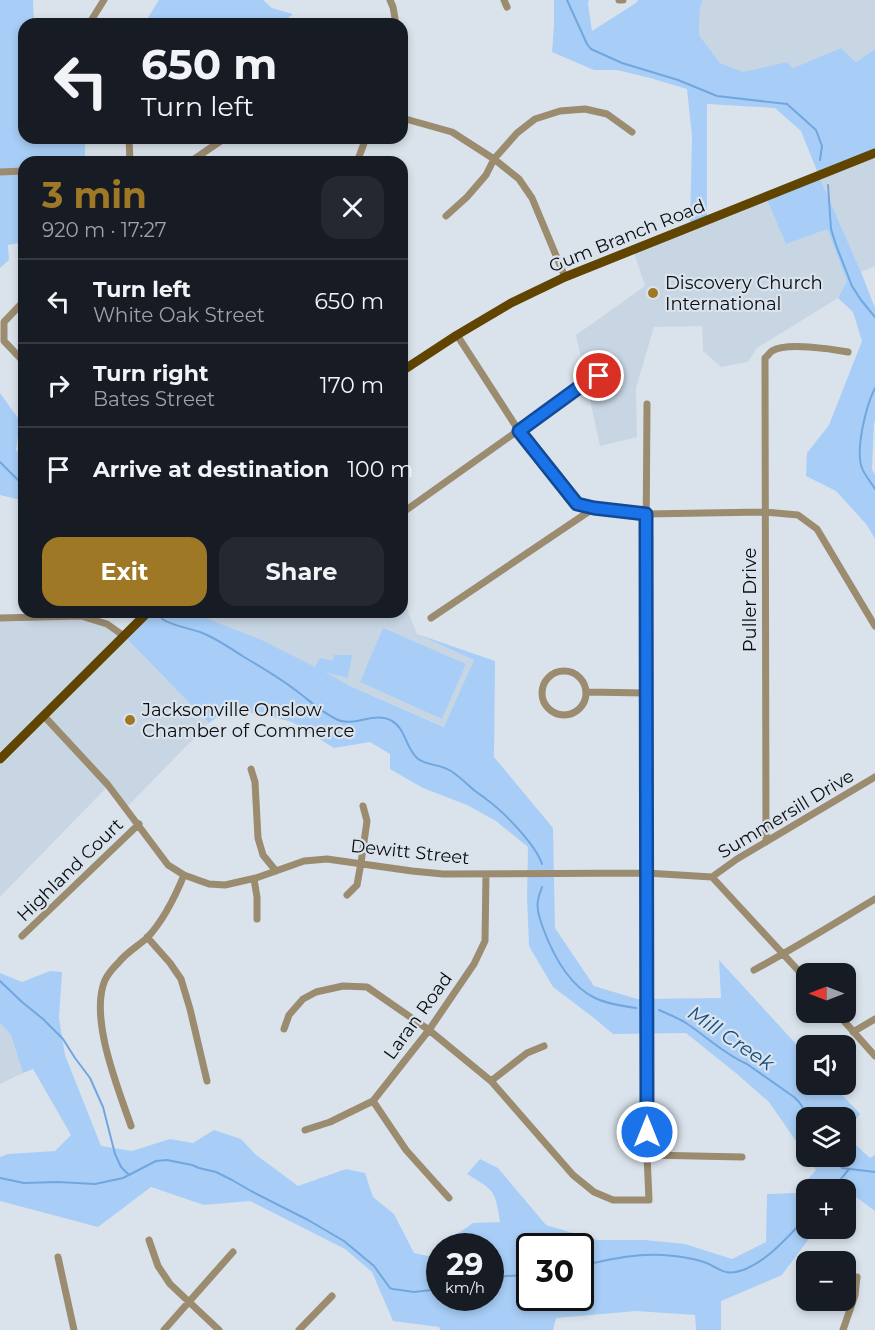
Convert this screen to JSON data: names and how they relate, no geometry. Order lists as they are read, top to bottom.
{
  "streets": {
    "main road": ["Gum Branch Road"],
    "street": [
      "Puller Drive",
      "Summersill Drive",
      "Dewitt Street",
      "Highland Court",
      "Laran Road"
    ]
  },
  "crossings": [
    ["Puller Drive", "Summersill Drive"],
    ["Summersill Drive", "Dewitt Street"],
    ["Dewitt Street", "Highland Court"],
    ["Dewitt Street", "Laran Road"]
  ],
  "water": ["Mill Creek"],
  "places": ["Discovery Church International", "Jacksonville Onslow Chamber of Commerce"],
  "north": "left",
  "page": {
    "turn": ["650 m", "Turn left"],
    "heading": ["3 min", "920 m · 17:27"],
    "list": [
      {
        "name": "Turn left",
        "note": "White Oak Street",
        "value": "650 m"
      },
      {
        "name": "Turn right",
        "note": "Bates Street",
        "value": "170 m"
      },
      {
        "name": "Arrive at destination",
        "value": "100 m"
      }
    ],
    "buttons": ["Exit", "Share"],
    "map_buttons": ["+", "−"],
    "speed": "29 km/h",
    "limit": "30"
  }
}
